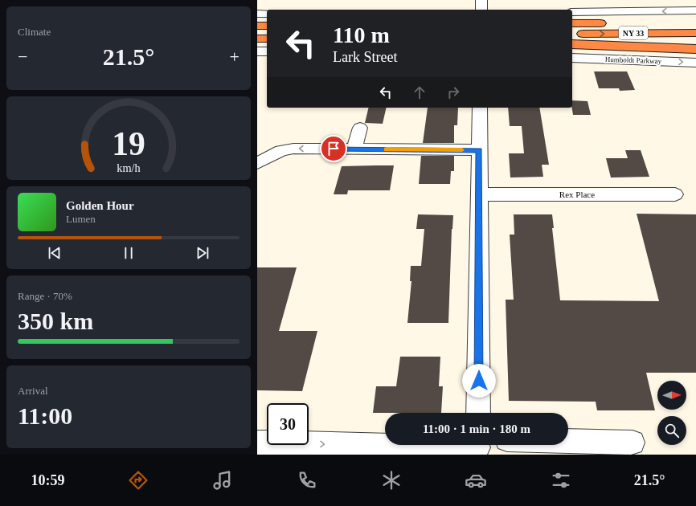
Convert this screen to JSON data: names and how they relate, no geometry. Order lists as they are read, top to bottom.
{
  "streets": {
    "highway": ["NY 33"],
    "street": ["Humboldt Parkway", "Rex Place"]
  },
  "north": "right",
  "page": {
    "tile": [
      "Climate",
      ["Range · 70%", "350 km"],
      ["Arrival", "11:00"]
    ],
    "turn": ["110 m", "Lark Street"],
    "heat": ["−", "21.5°", "+"],
    "song": ["Golden Hour", "Lumen"],
    "limit": "30",
    "trip": "11:00 · 1 min · 180 m",
    "tabs": ["10:59", "21.5°"],
    "gauge": ["19", "km/h"]
  }
}
